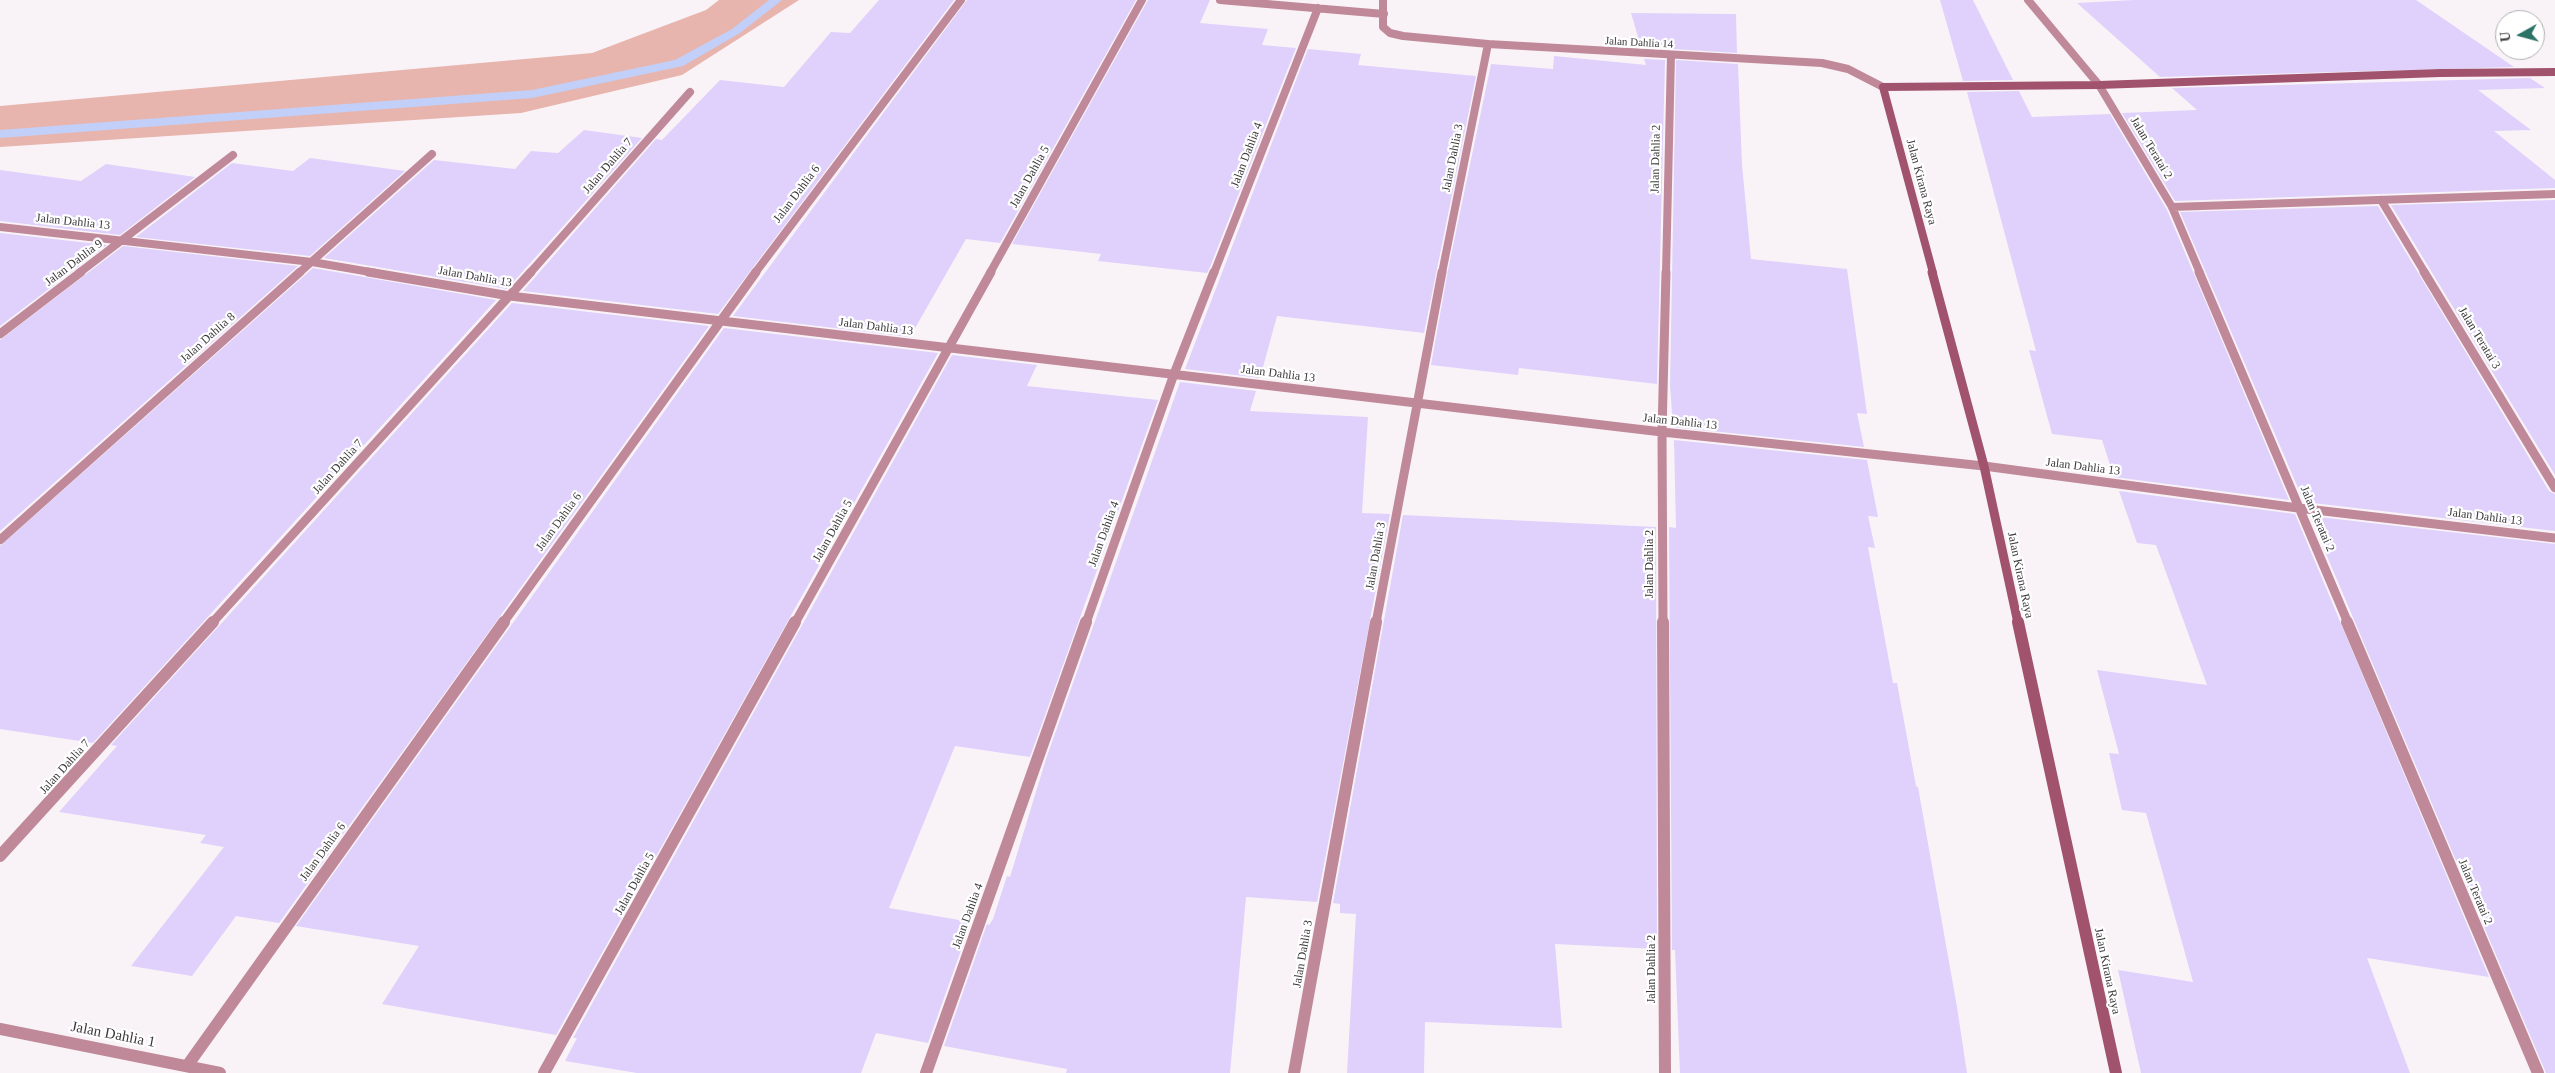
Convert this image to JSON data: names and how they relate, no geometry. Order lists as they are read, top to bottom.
{
  "streets": {
    "street": [
      "Jalan Dahlia 14",
      "Jalan Teratai 2",
      "Jalan Dahlia 4",
      "Jalan Dahlia 3",
      "Jalan Dahlia 2",
      "Jalan Dahlia 7",
      "Jalan Dahlia 5",
      "Jalan Kirana Raya",
      "Jalan Dahlia 6",
      "Jalan Dahlia 13",
      "Jalan Dahlia 9",
      "Jalan Dahlia 8",
      "Jalan Teratai 3",
      "Jalan Dahlia 1"
    ]
  },
  "crossings": [
    ["Jalan Dahlia 14", "Jalan Dahlia 3"],
    ["Jalan Dahlia 14", "Jalan Dahlia 2"],
    ["Jalan Dahlia 14", "Jalan Kirana Raya"],
    ["Jalan Teratai 2", "Jalan Dahlia 13"],
    ["Jalan Dahlia 4", "Jalan Dahlia 13"],
    ["Jalan Dahlia 3", "Jalan Dahlia 13"],
    ["Jalan Dahlia 2", "Jalan Dahlia 13"],
    ["Jalan Dahlia 7", "Jalan Dahlia 13"],
    ["Jalan Dahlia 5", "Jalan Dahlia 13"],
    ["Jalan Kirana Raya", "Jalan Dahlia 13"],
    ["Jalan Dahlia 6", "Jalan Dahlia 13"],
    ["Jalan Dahlia 6", "Jalan Dahlia 1"],
    ["Jalan Dahlia 13", "Jalan Dahlia 9"],
    ["Jalan Dahlia 13", "Jalan Dahlia 8"]
  ],
  "north": "left"
}
